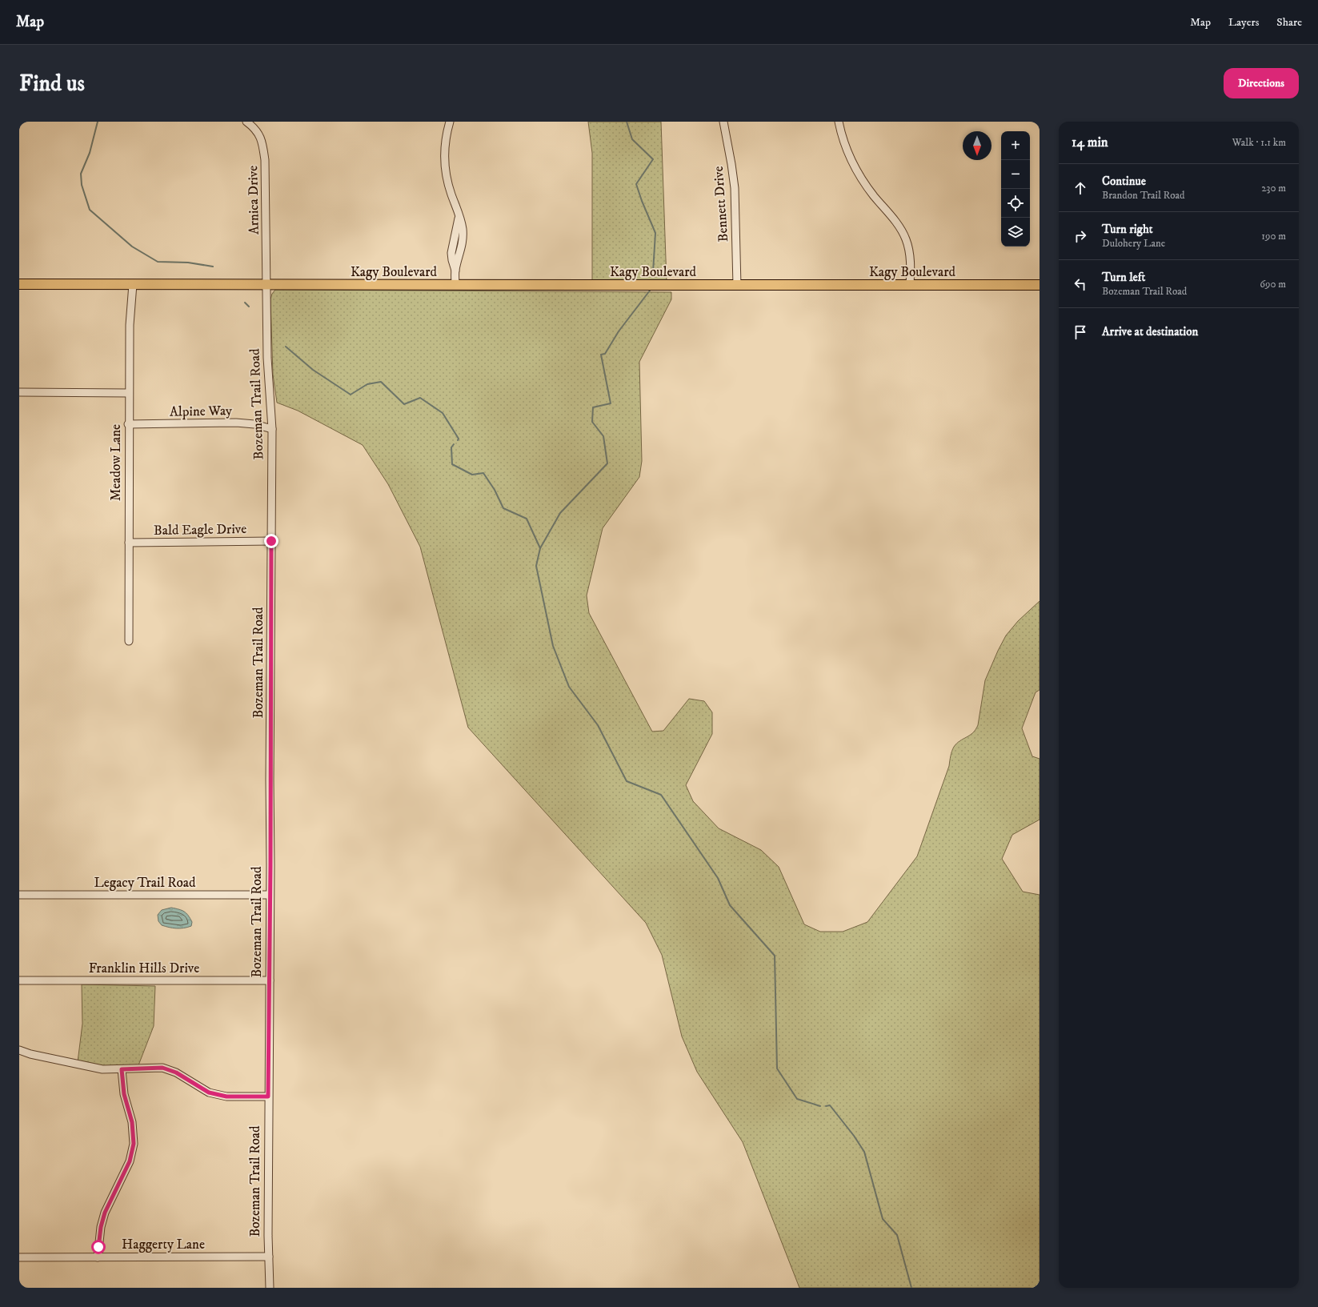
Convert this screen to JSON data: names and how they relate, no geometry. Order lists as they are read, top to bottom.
{
  "streets": {
    "main road": ["Kagy Boulevard"],
    "street": [
      "Arnica Drive",
      "Bennett Drive",
      "Bozeman Trail Road",
      "Alpine Way",
      "Meadow Lane",
      "Bald Eagle Drive",
      "Legacy Trail Road",
      "Franklin Hills Drive",
      "Haggerty Lane"
    ]
  },
  "crossings": [
    ["Arnica Drive", "Kagy Boulevard"],
    ["Arnica Drive", "Bozeman Trail Road"],
    ["Bennett Drive", "Kagy Boulevard"],
    ["Kagy Boulevard", "Bozeman Trail Road"],
    ["Bozeman Trail Road", "Alpine Way"],
    ["Bozeman Trail Road", "Bald Eagle Drive"],
    ["Bozeman Trail Road", "Legacy Trail Road"],
    ["Bozeman Trail Road", "Franklin Hills Drive"],
    ["Bozeman Trail Road", "Haggerty Lane"],
    ["Alpine Way", "Meadow Lane"],
    ["Meadow Lane", "Bald Eagle Drive"]
  ],
  "north": "bottom",
  "page": {
    "header": "Map",
    "nav": ["Map", "Layers", "Share"],
    "buttons": "Directions",
    "title": "Find us",
    "heading": ["14 min", "Walk · 1.1 km"],
    "map_buttons": ["+", "−"],
    "list": [
      ["Continue", "Brandon Trail Road", "230 m"],
      ["Turn right", "Dulohery Lane", "190 m"],
      ["Turn left", "Bozeman Trail Road", "690 m"],
      "Arrive at destination"
    ]
  }
}
